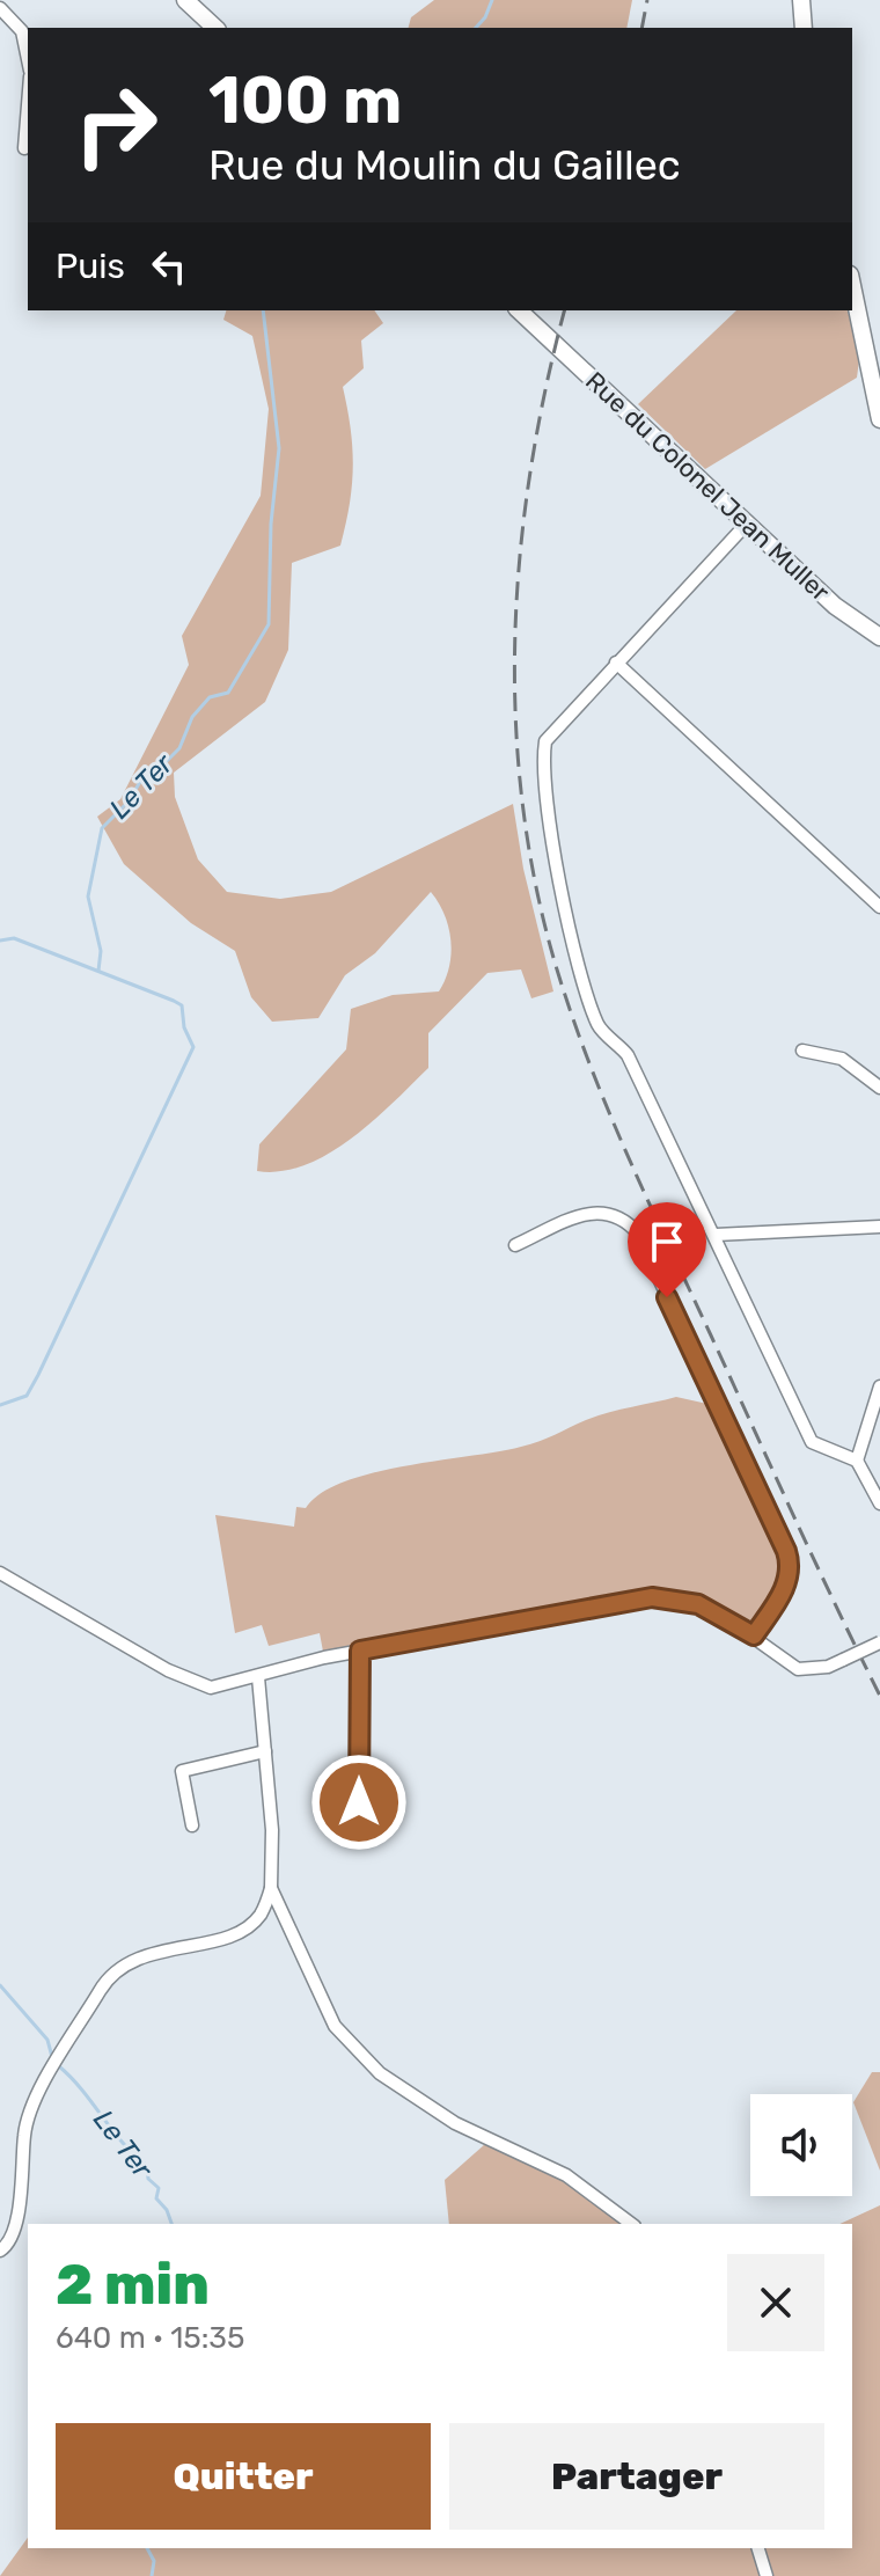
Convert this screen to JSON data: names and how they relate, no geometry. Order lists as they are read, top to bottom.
{
  "streets": {
    "main road": ["Rue du Colonel Jean Muller"]
  },
  "water": ["Le Ter"],
  "page": {
    "turn": ["100 m", "Rue du Moulin du Gaillec"],
    "then": "Puis",
    "heading": ["2 min", "640 m · 15:35"],
    "buttons": ["Quitter", "Partager"]
  }
}
